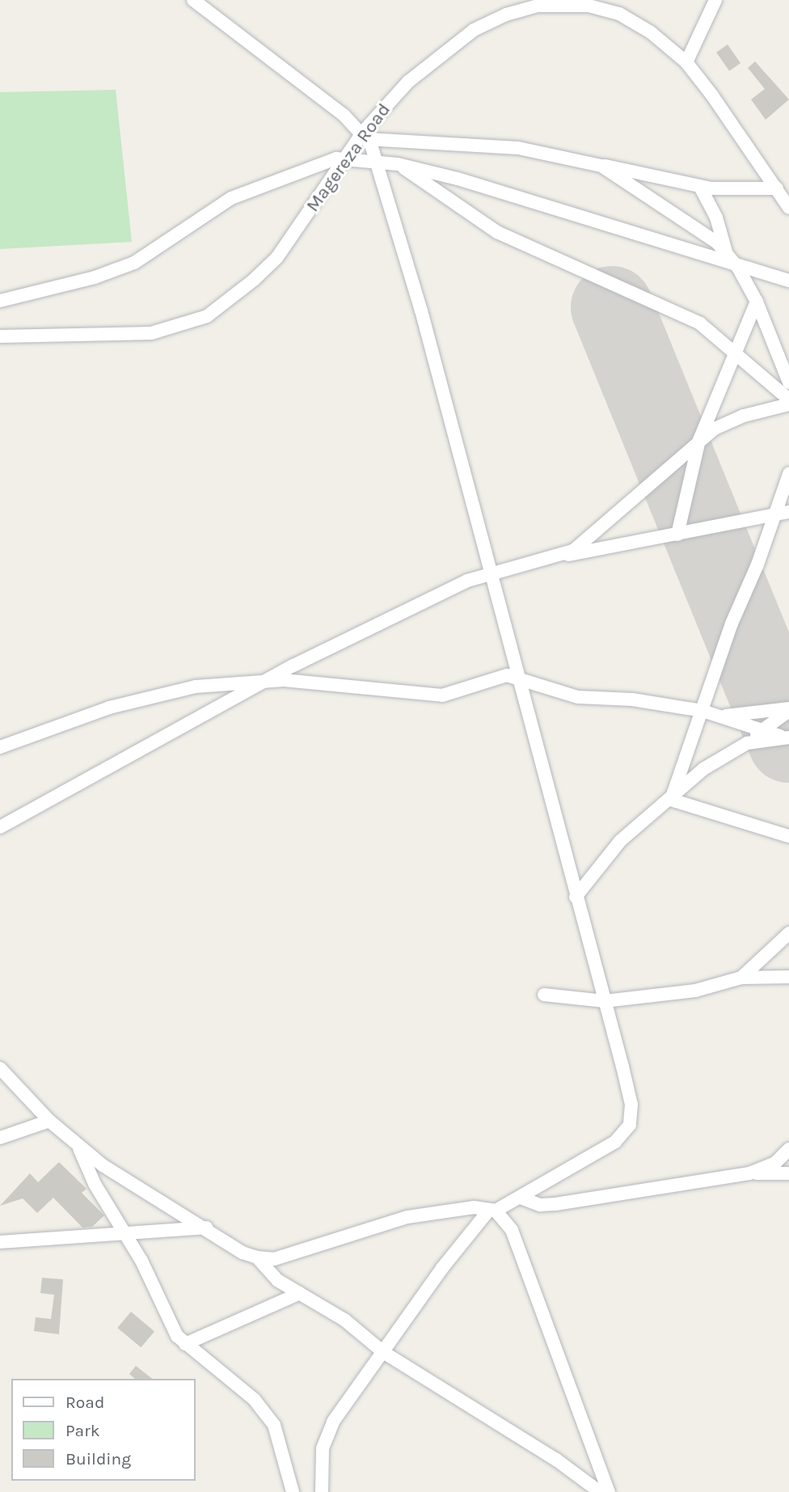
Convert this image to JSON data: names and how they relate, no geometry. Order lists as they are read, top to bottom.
{
  "streets": {
    "street": ["Magereza Road"]
  },
  "legend": ["Road", "Park", "Building"]
}
